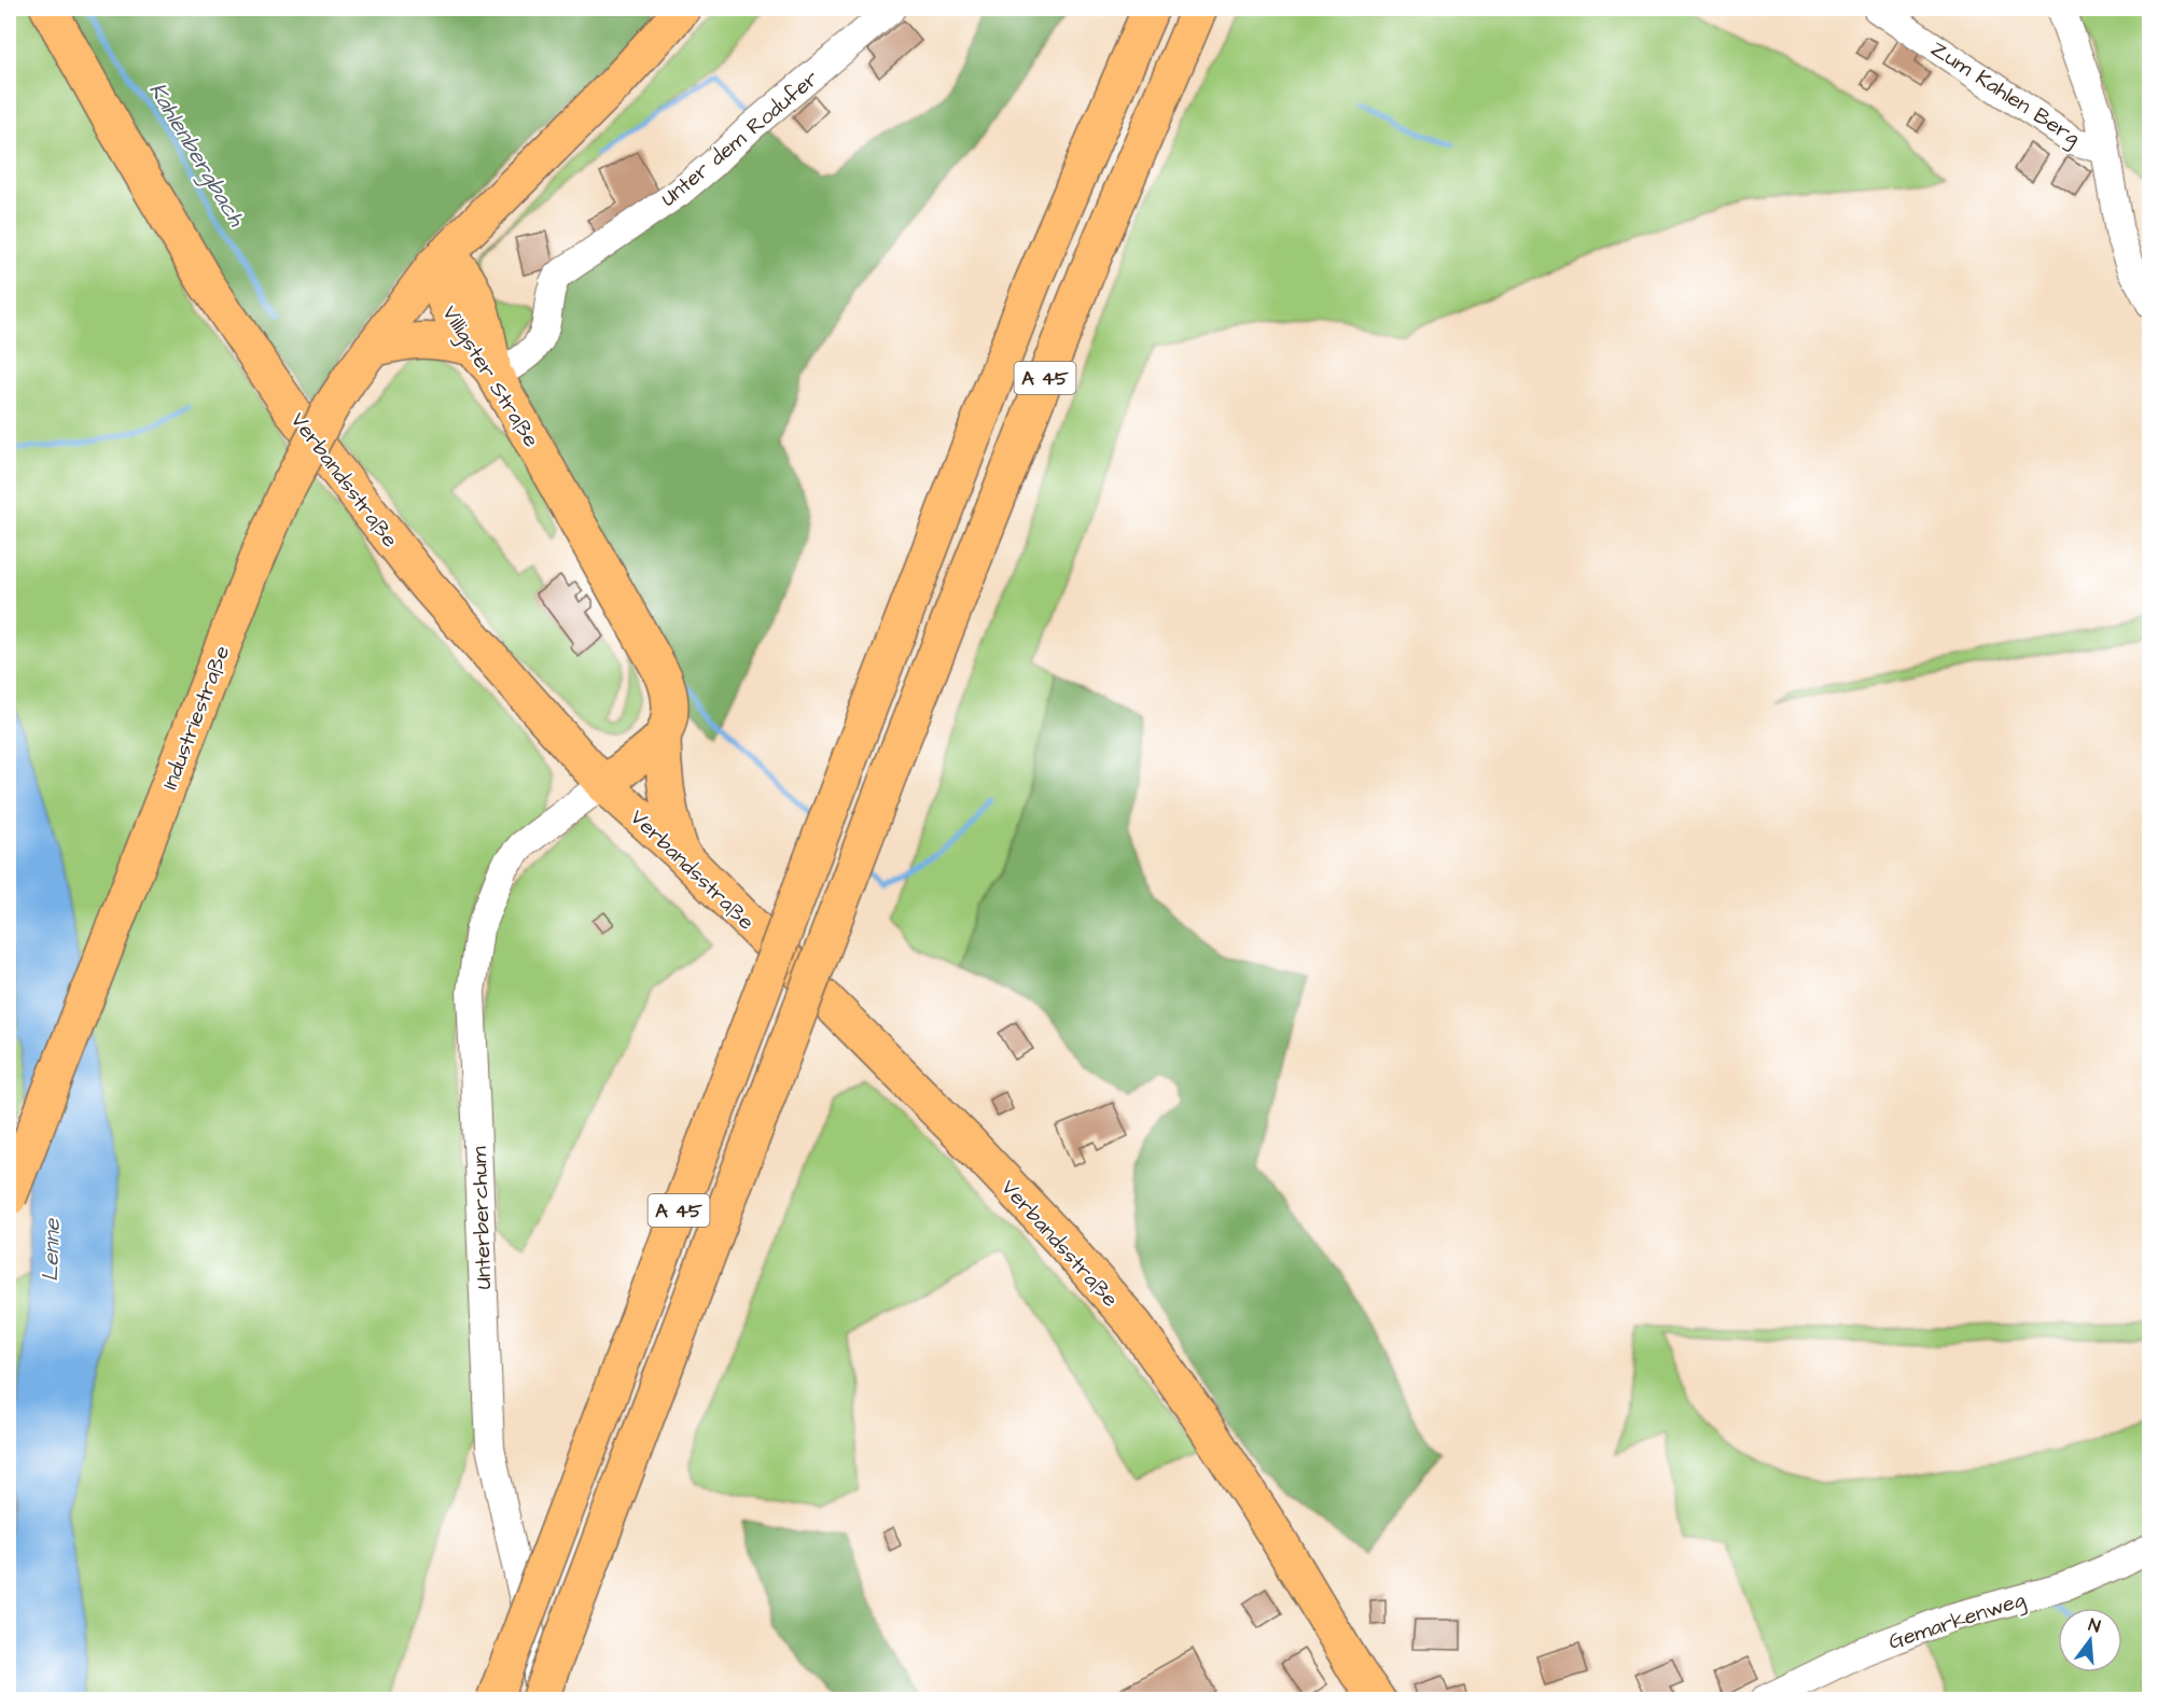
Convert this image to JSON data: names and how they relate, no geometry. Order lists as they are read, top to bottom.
{
  "streets": {
    "main road": [
      "Villigster Straße",
      "A 45",
      "Verbandsstraße",
      "Industriestraße"
    ],
    "street": [
      "Zum Kahlen Berg",
      "Unter dem Rodufer",
      "Unterberchum",
      "Gemarkenweg"
    ]
  },
  "crossings": [
    ["Unter dem Rodufer", "Villigster Straße"],
    ["Villigster Straße", "Verbandsstraße"],
    ["Villigster Straße", "Industriestraße"],
    ["A 45", "Unterberchum"],
    ["Verbandsstraße", "Unterberchum"]
  ],
  "water": ["Kahlenbergbach", "Lenne"],
  "north": "top"
}
